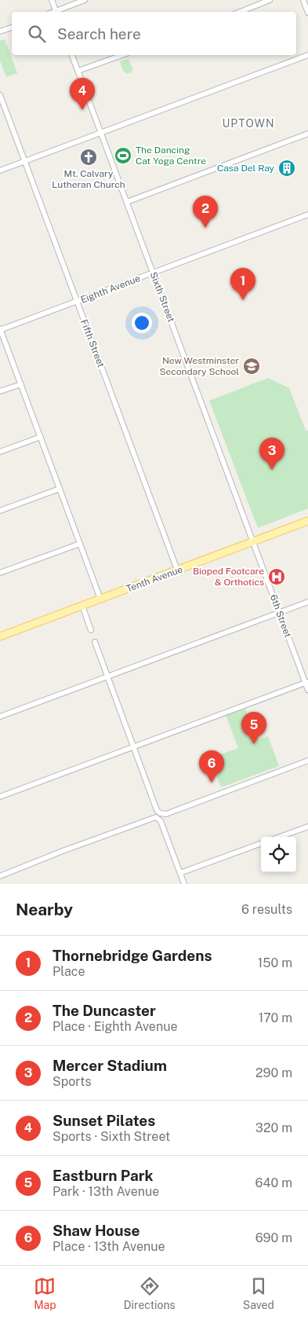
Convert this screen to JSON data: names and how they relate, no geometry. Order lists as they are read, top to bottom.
{
  "streets": {
    "main road": ["Tenth Avenue"],
    "street": [
      "Eighth Avenue",
      "Sixth Street",
      "Fifth Street",
      "6th Street"
    ]
  },
  "crossings": [
    ["Eighth Avenue", "Sixth Street"],
    ["Eighth Avenue", "Fifth Street"],
    ["Sixth Street", "Tenth Avenue"],
    ["Sixth Street", "6th Street"],
    ["Fifth Street", "Tenth Avenue"],
    ["Tenth Avenue", "6th Street"]
  ],
  "districts": ["UPTOWN"],
  "places": {
    "sports": ["The Dancing Cat Yoga Centre"],
    "church": ["Mt. Calvary Lutheran Church"],
    "building": ["Casa Del Ray"],
    "school or university": ["New Westminster Secondary School"],
    "hospital": ["Bioped Footcare & Orthotics"]
  },
  "page": {
    "search": "Search here",
    "pins": [
      "4",
      "2",
      "1",
      "3",
      "5",
      "6"
    ],
    "heading": ["Nearby", "6 results"],
    "list": [
      {
        "mark": "1",
        "name": "Thornebridge Gardens",
        "note": "Place",
        "value": "150 m"
      },
      {
        "mark": "2",
        "name": "The Duncaster",
        "note": "Place · Eighth Avenue",
        "value": "170 m"
      },
      {
        "mark": "3",
        "name": "Mercer Stadium",
        "note": "Sports",
        "value": "290 m"
      },
      {
        "mark": "4",
        "name": "Sunset Pilates",
        "note": "Sports · Sixth Street",
        "value": "320 m"
      },
      {
        "mark": "5",
        "name": "Eastburn Park",
        "note": "Park · 13th Avenue",
        "value": "640 m"
      },
      {
        "mark": "6",
        "name": "Shaw House",
        "note": "Place · 13th Avenue",
        "value": "690 m"
      }
    ],
    "nav": ["Map", "Directions", "Saved"]
  }
}
